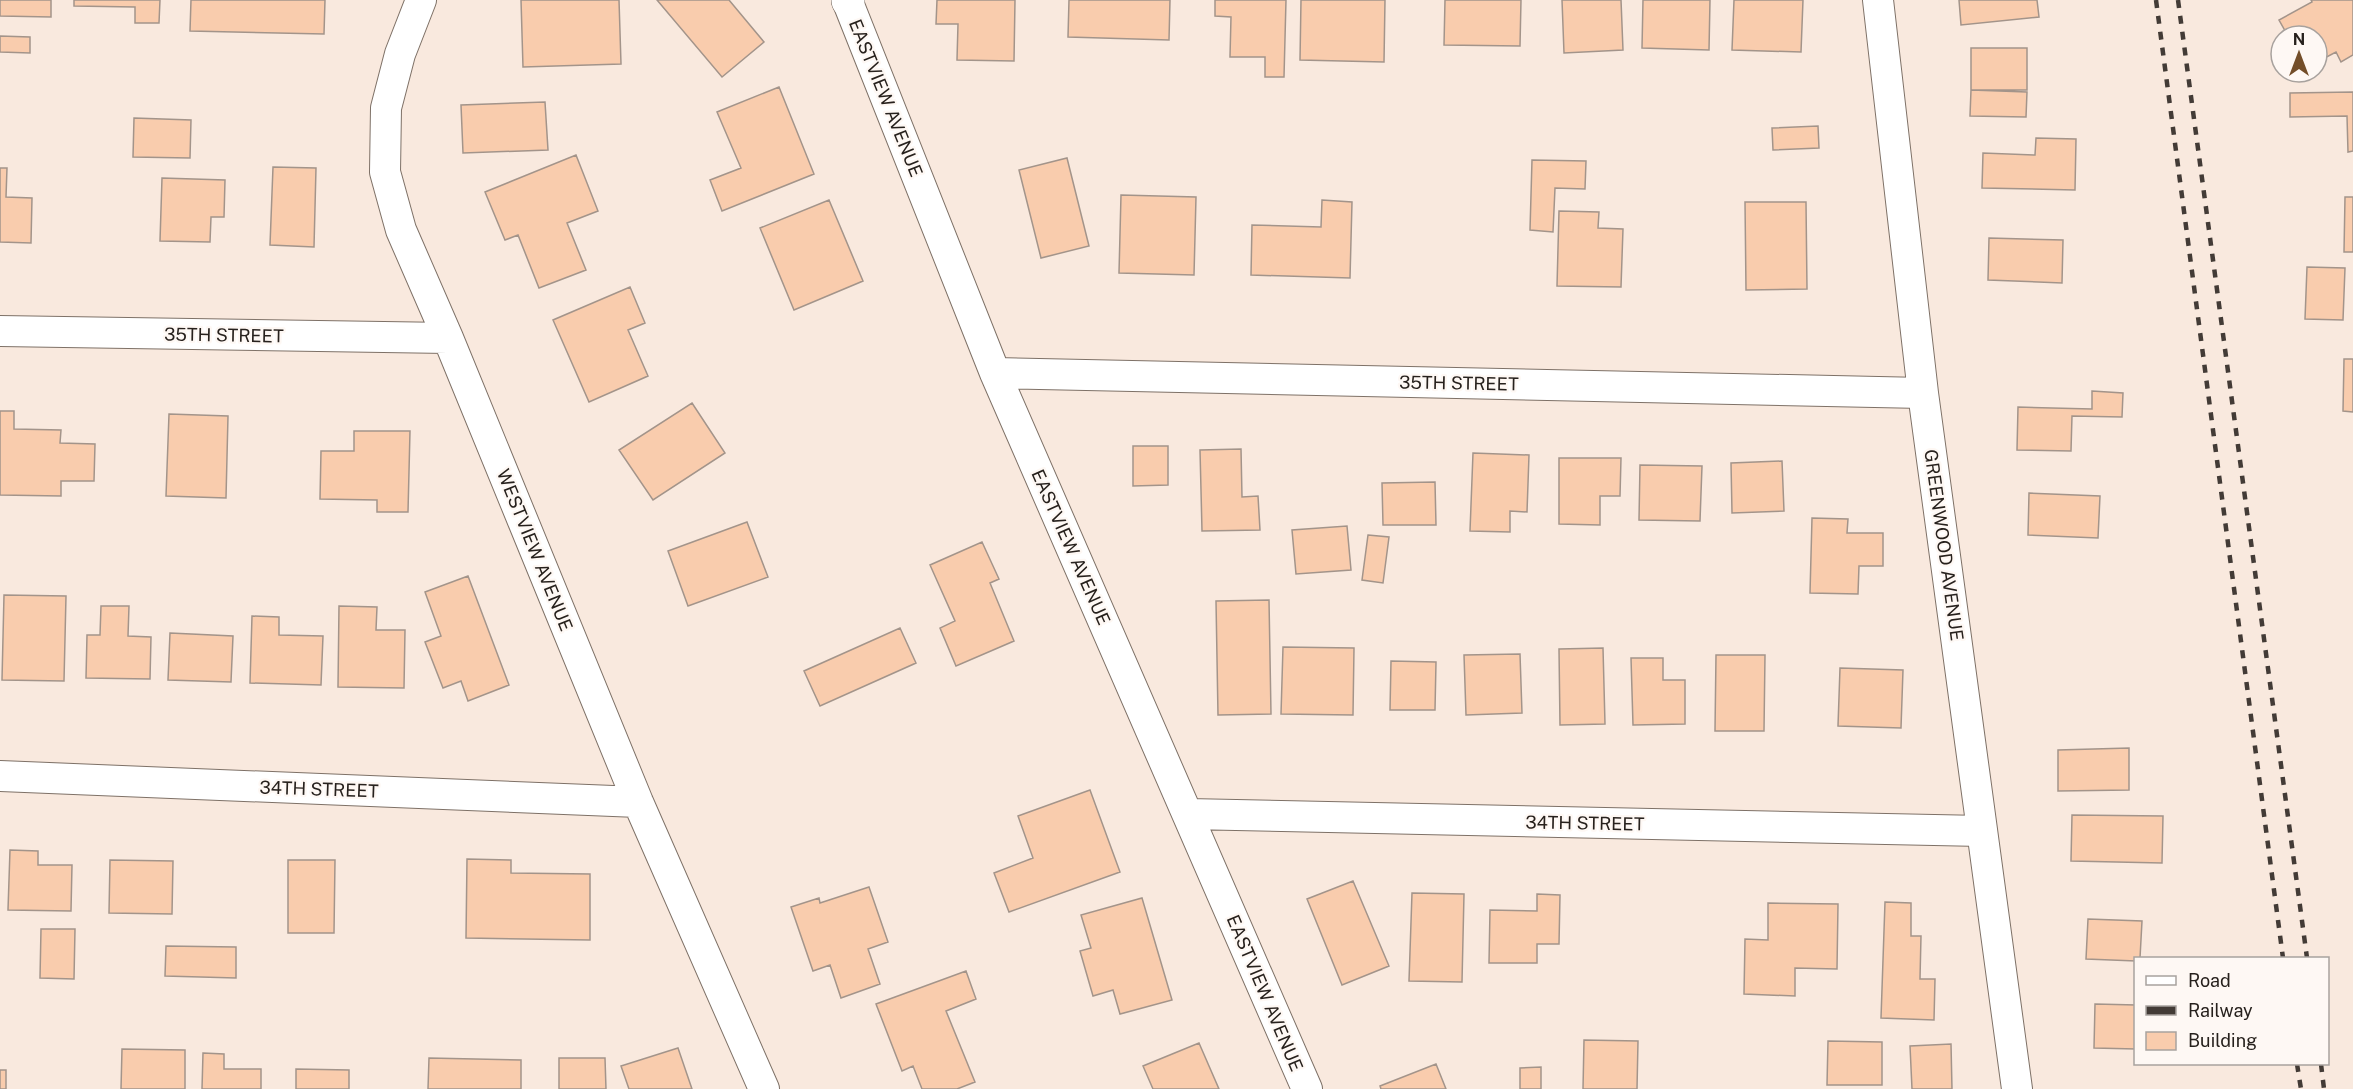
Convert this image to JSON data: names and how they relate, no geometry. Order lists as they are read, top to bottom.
{
  "streets": {
    "street": [
      "EASTVIEW AVENUE",
      "35TH STREET",
      "GREENWOOD AVENUE",
      "WESTVIEW AVENUE",
      "34TH STREET"
    ]
  },
  "crossings": [
    ["EASTVIEW AVENUE", "35TH STREET"],
    ["EASTVIEW AVENUE", "34TH STREET"],
    ["35TH STREET", "GREENWOOD AVENUE"],
    ["35TH STREET", "WESTVIEW AVENUE"],
    ["GREENWOOD AVENUE", "34TH STREET"],
    ["WESTVIEW AVENUE", "34TH STREET"]
  ],
  "legend": ["Road", "Railway", "Building"],
  "north": "top"
}
